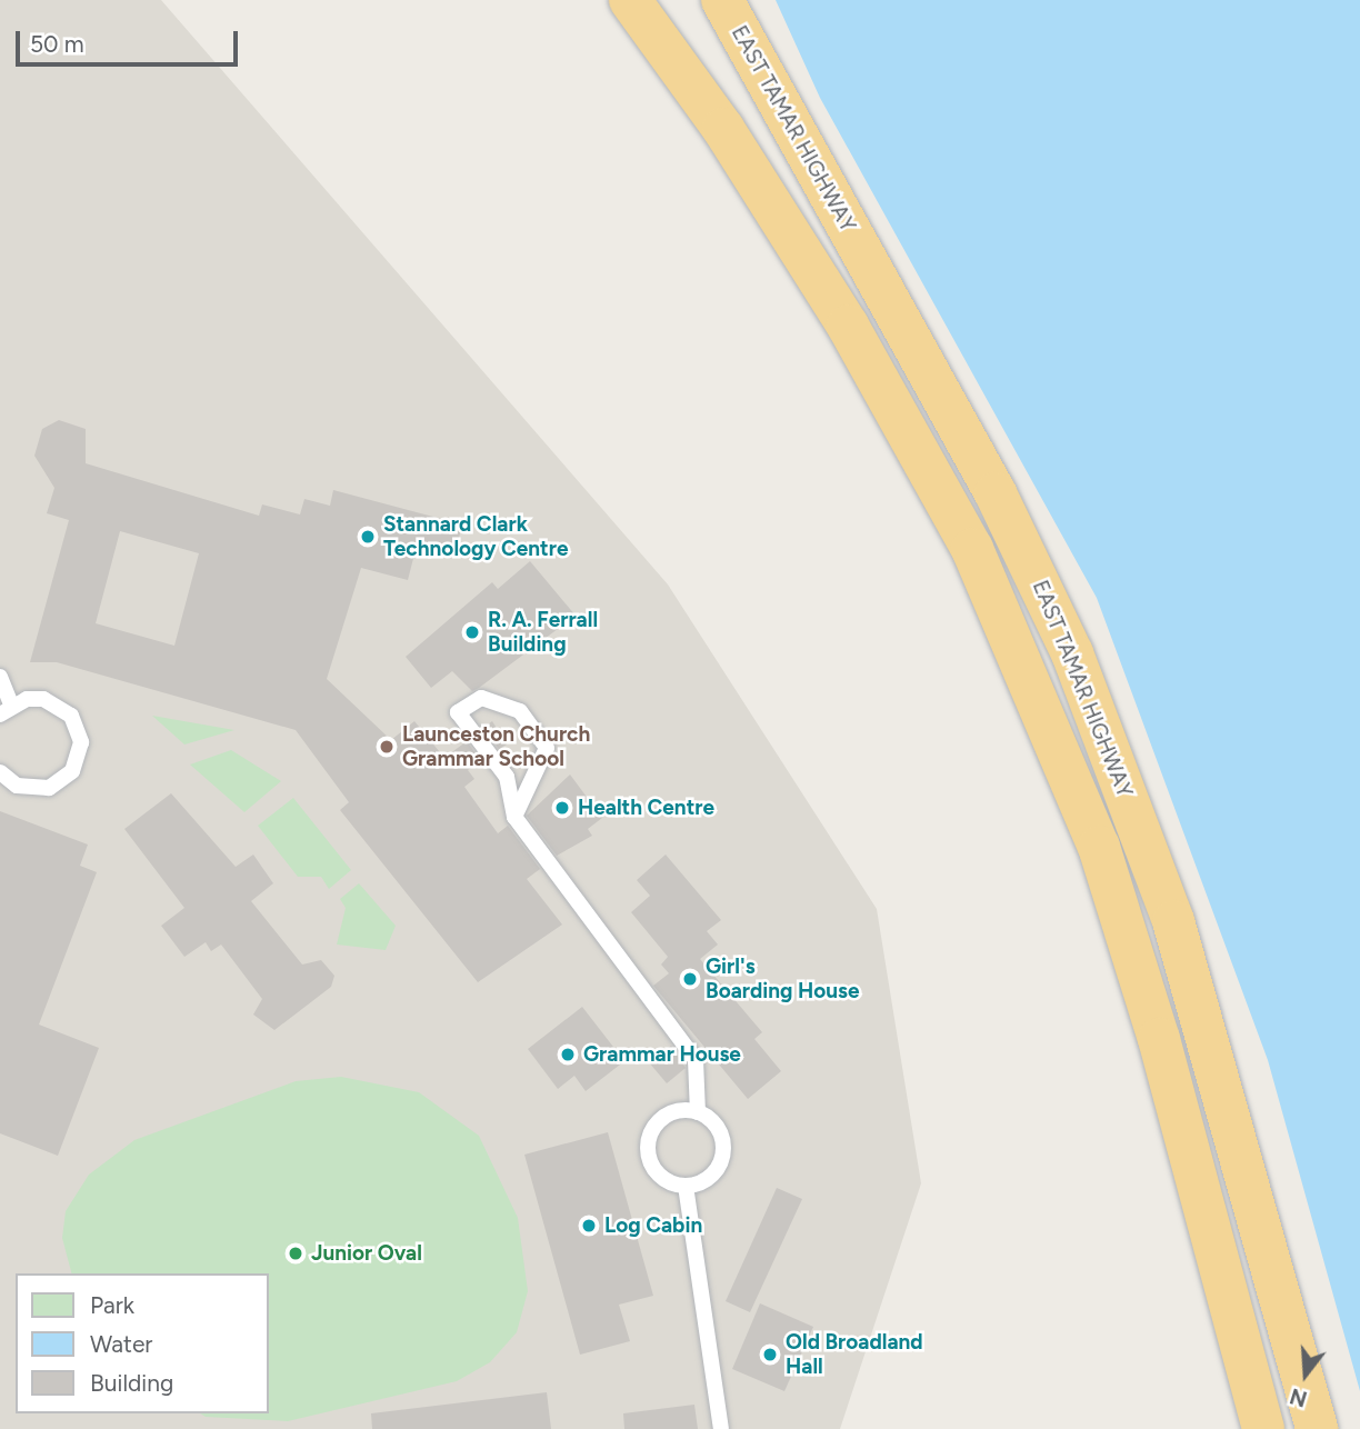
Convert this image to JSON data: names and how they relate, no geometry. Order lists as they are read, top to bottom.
{
  "streets": {
    "highway": ["EAST TAMAR HIGHWAY"]
  },
  "places": [
    "Stannard Clark Technology Centre",
    "R. A. Ferrall Building",
    "Launceston Church Grammar School",
    "Health Centre",
    "Girl's Boarding House",
    "Grammar House",
    "Log Cabin",
    "Junior Oval",
    "Old Broadland Hall"
  ],
  "legend": ["Park", "Water", "Building"],
  "scale_bar": "50 m",
  "north": "bottom"
}
